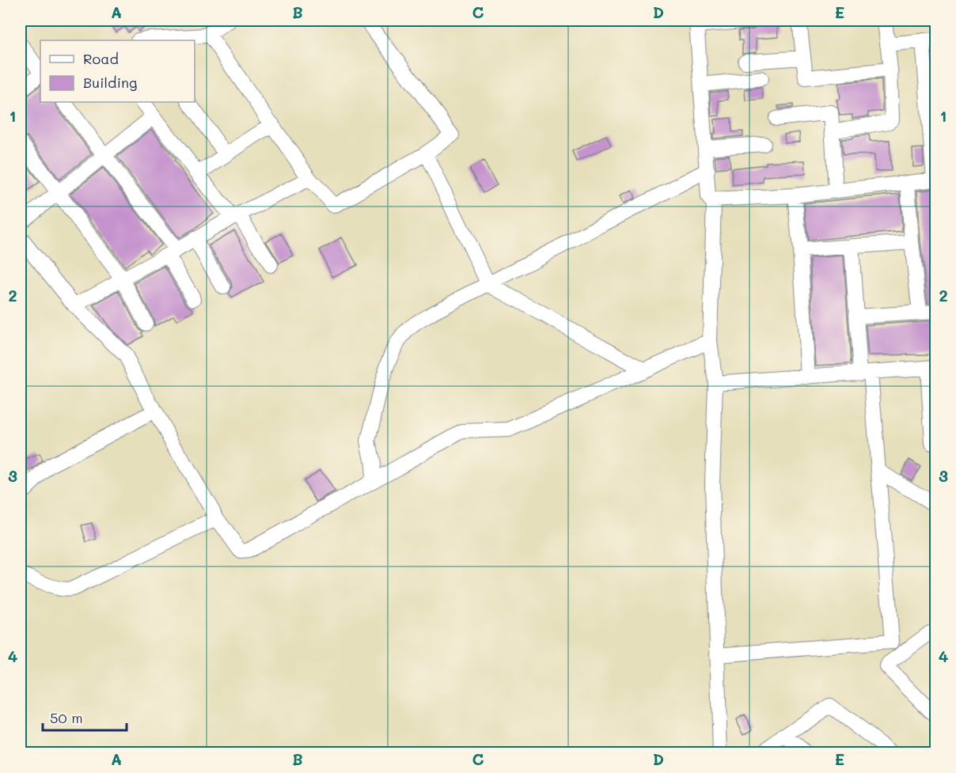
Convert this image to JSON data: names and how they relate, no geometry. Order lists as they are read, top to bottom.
{
  "legend": ["Road", "Building"],
  "scale_bar": "50 m",
  "grid": {
    "columns": [
      "A",
      "B",
      "C",
      "D",
      "E"
    ],
    "rows": [
      "1",
      "2",
      "3",
      "4"
    ]
  }
}
